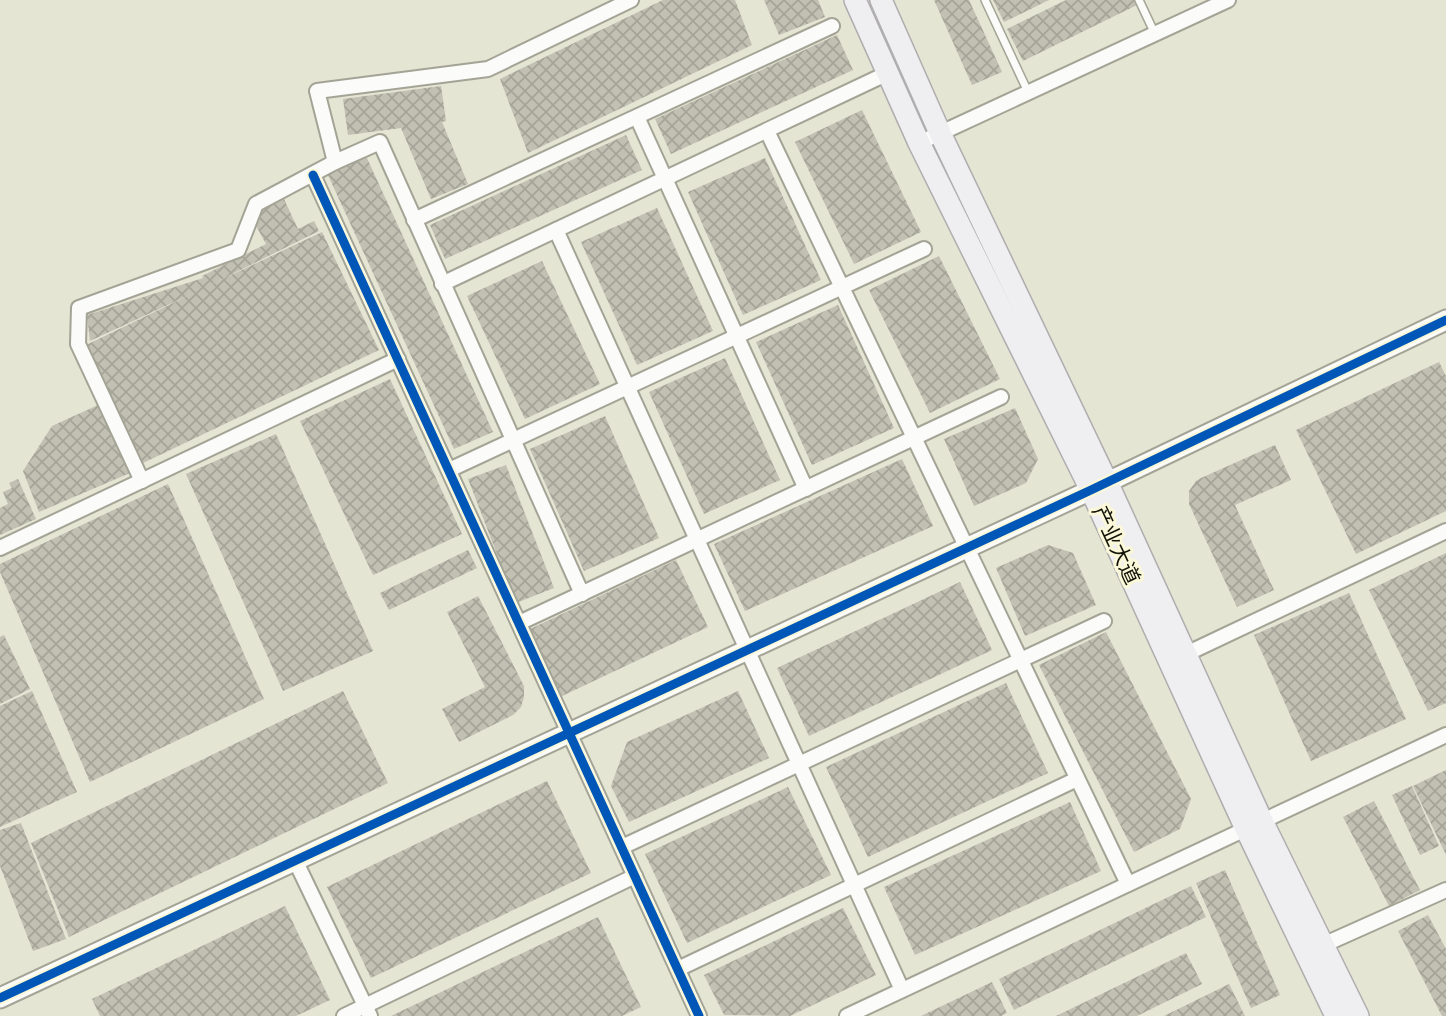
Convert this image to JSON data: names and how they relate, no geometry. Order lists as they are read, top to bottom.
{
  "streets": {
    "main road": ["产业大道"]
  }
}
